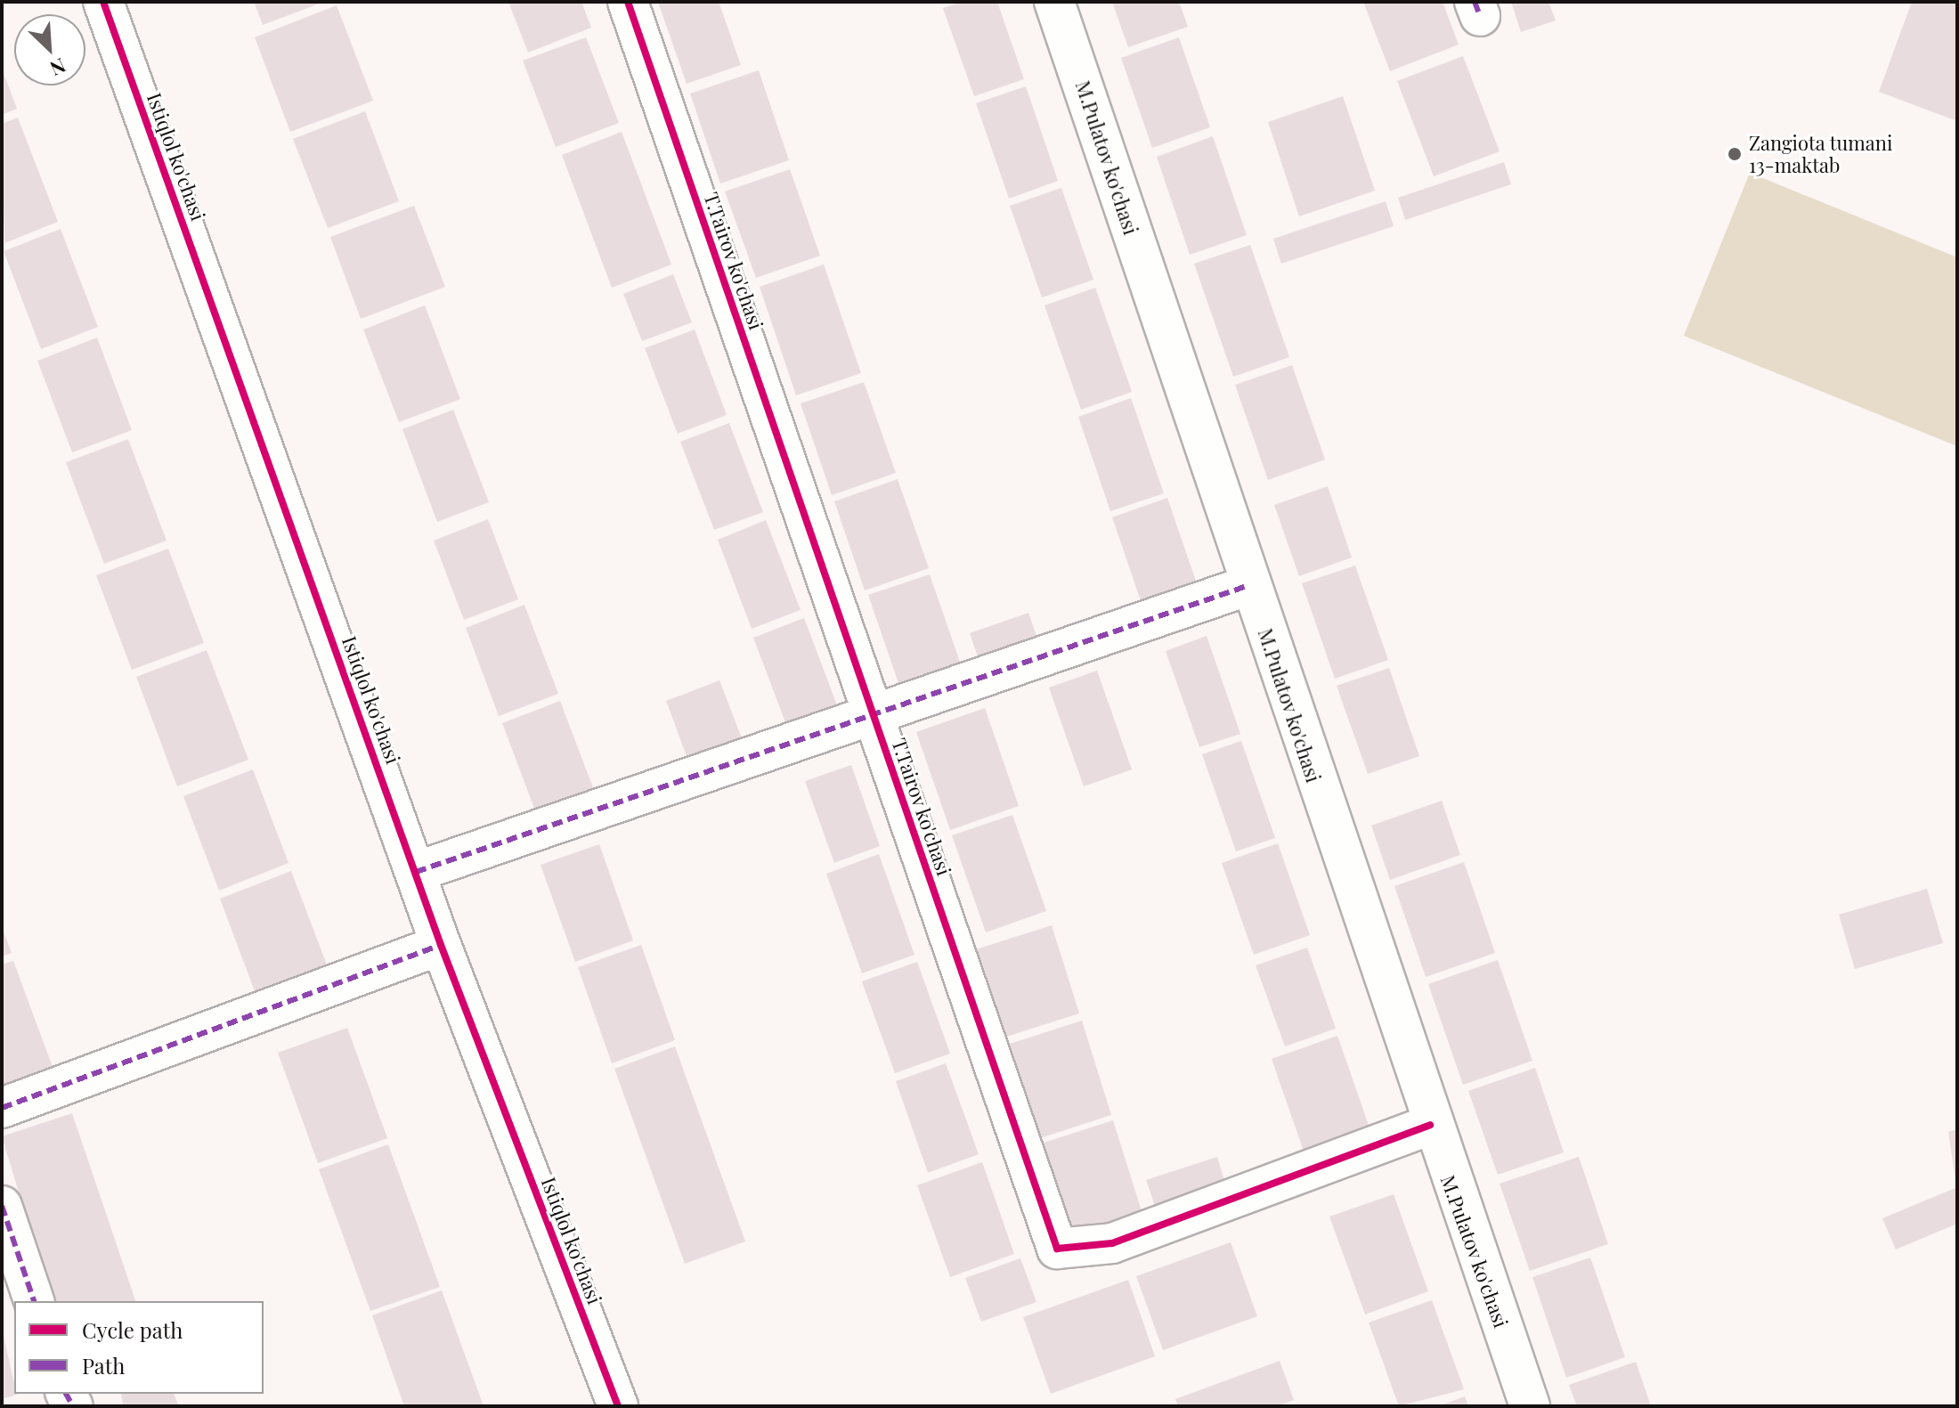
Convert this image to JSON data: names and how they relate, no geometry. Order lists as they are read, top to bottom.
{
  "streets": {
    "street": ["Istiqlol ko'chasi", "M.Pulatov ko'chasi", "T.Tairov ko'chasi"]
  },
  "crossings": [
    ["M.Pulatov ko'chasi", "T.Tairov ko'chasi"]
  ],
  "places": ["Zangiota tumani 13-maktab"],
  "legend": ["Cycle path", "Path"],
  "north": "bottom right"
}
